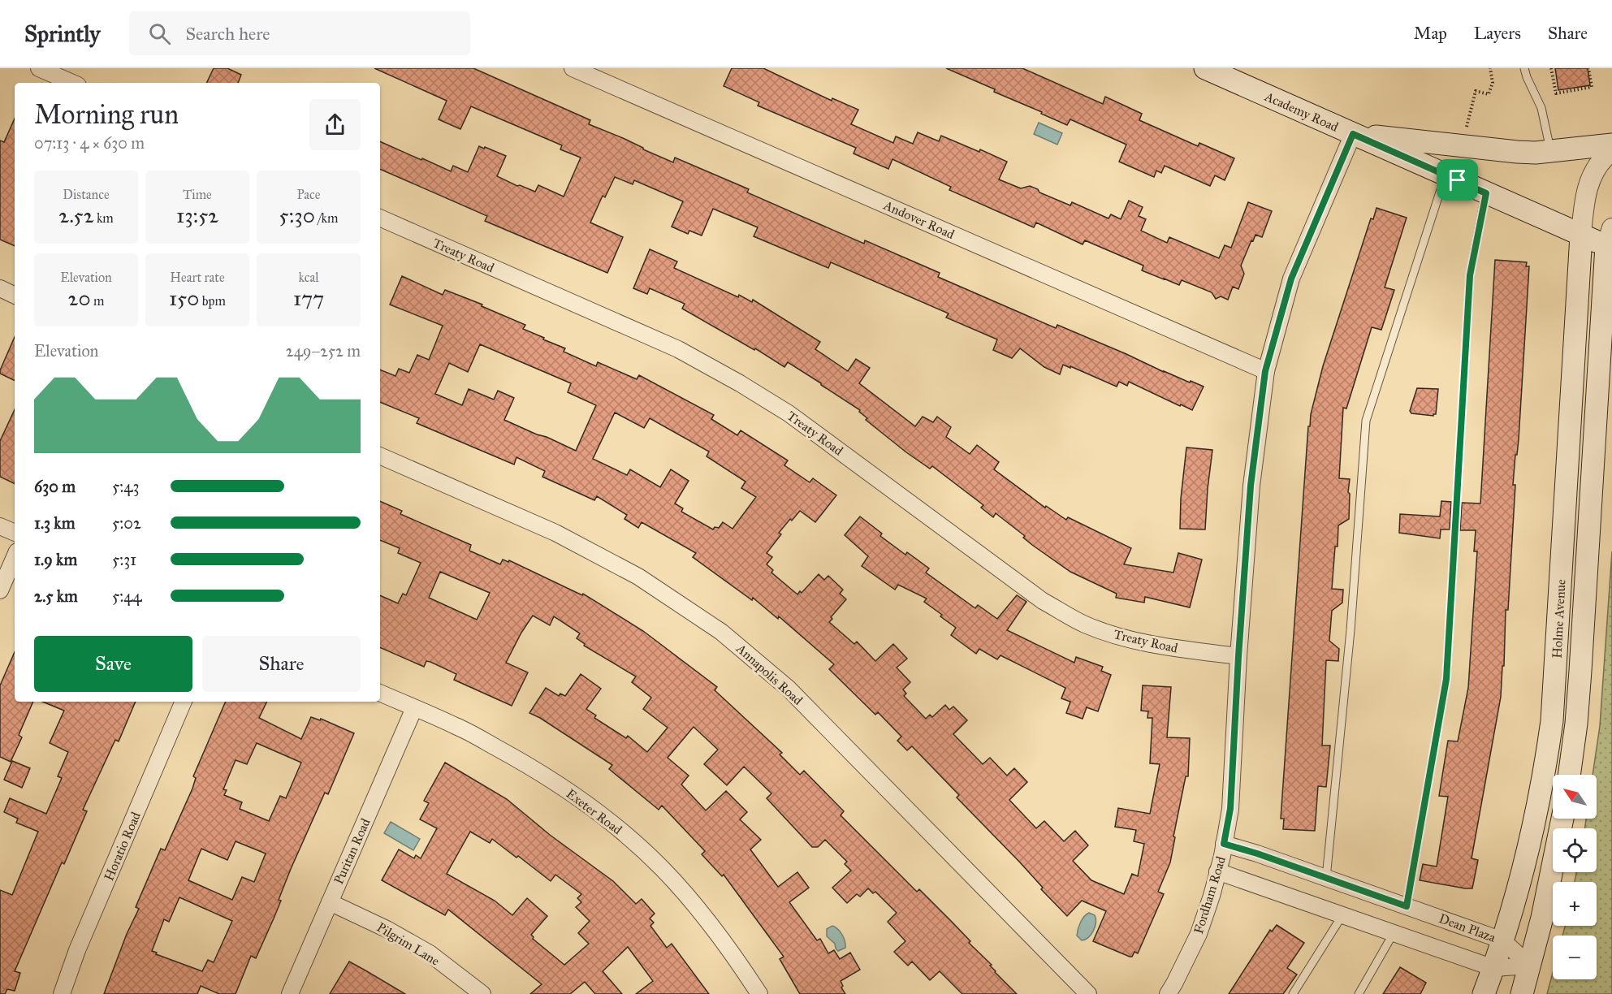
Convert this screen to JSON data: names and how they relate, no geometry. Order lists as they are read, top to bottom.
{
  "streets": {
    "main road": ["Academy Road", "Holme Avenue"],
    "street": [
      "Andover Road",
      "Treaty Road",
      "Annapolis Road",
      "Exeter Road",
      "Horatio Road",
      "Puritan Road",
      "Fordham Road",
      "Dean Plaza",
      "Pilgrim Lane"
    ]
  },
  "crossings": [
    ["Academy Road", "Holme Avenue"],
    ["Academy Road", "Fordham Road"],
    ["Andover Road", "Fordham Road"],
    ["Treaty Road", "Fordham Road"],
    ["Holme Avenue", "Dean Plaza"],
    ["Exeter Road", "Puritan Road"],
    ["Puritan Road", "Pilgrim Lane"],
    ["Fordham Road", "Dean Plaza"]
  ],
  "north": "top left",
  "page": {
    "header": "Sprintly",
    "search": "Search here",
    "nav": ["Map", "Layers", "Share"],
    "heading": ["Morning run", "07:13 · 4 × 630 m"],
    "stats": [
      ["Distance", "2.52 km"],
      ["Time", "13:52"],
      ["Pace", "5:30 /km"],
      ["Elevation", "20 m"],
      ["Heart rate", "150 bpm"],
      ["kcal", "177"]
    ],
    "chart": ["Elevation", "249–252 m"],
    "list": [
      {
        "name": "630 m",
        "note": "5:43"
      },
      {
        "name": "1.3 km",
        "note": "5:02"
      },
      {
        "name": "1.9 km",
        "note": "5:31"
      },
      {
        "name": "2.5 km",
        "note": "5:44"
      }
    ],
    "buttons": ["Save", "Share"],
    "map_buttons": ["+", "−"]
  }
}
